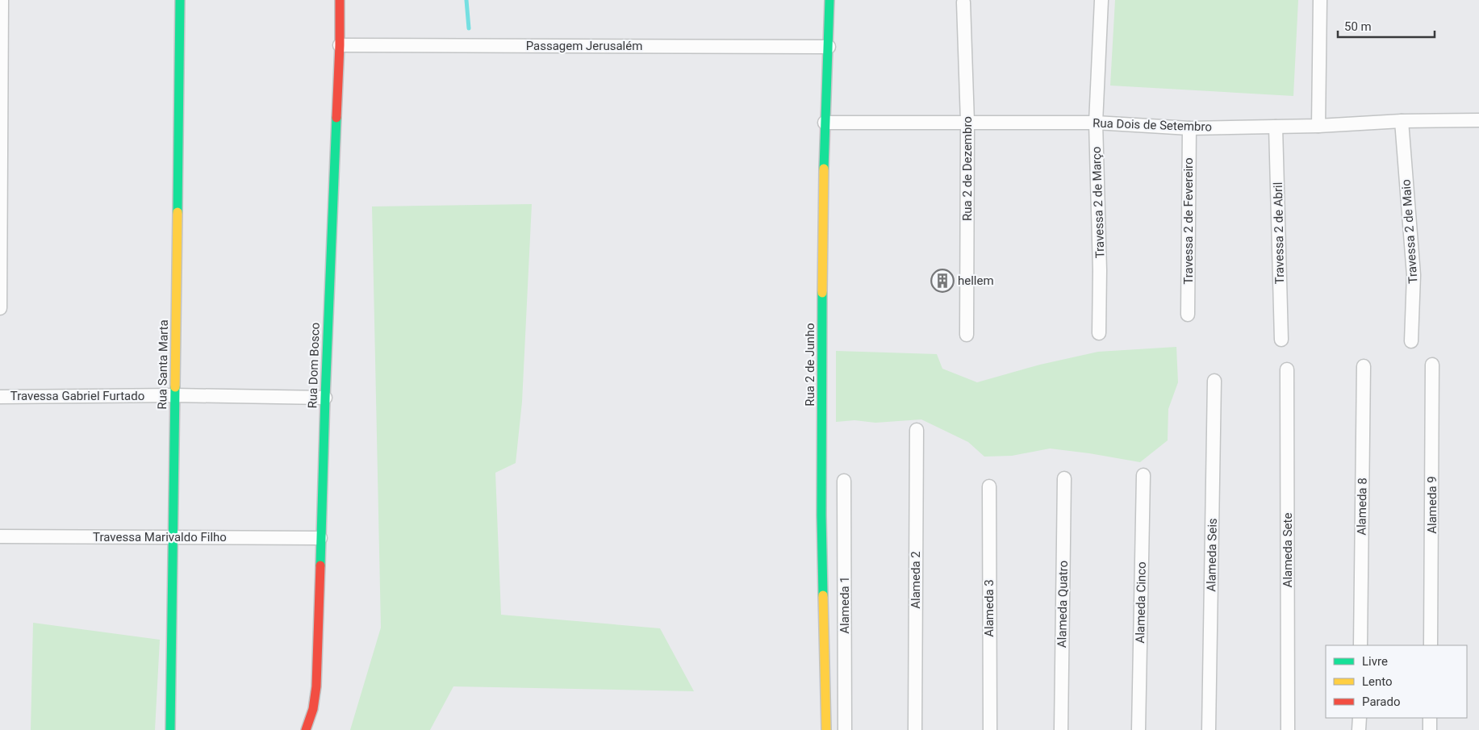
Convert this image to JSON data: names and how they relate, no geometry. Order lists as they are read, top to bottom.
{
  "streets": {
    "street": [
      "Passagem Jerusalém",
      "Rua Dois de Setembro",
      "Rua 2 de Dezembro",
      "Travessa 2 de Março",
      "Travessa 2 de Fevereiro",
      "Travessa 2 de Maio",
      "Travessa 2 de Abril",
      "Rua Santa Marta",
      "Rua 2 de Junho",
      "Rua Dom Bosco",
      "Travessa Gabriel Furtado",
      "Alameda 9",
      "Alameda 8",
      "Travessa Marivaldo Filho",
      "Alameda Sete",
      "Alameda Seis",
      "Alameda 2",
      "Alameda Cinco",
      "Alameda Quatro",
      "Alameda 1",
      "Alameda 3"
    ]
  },
  "crossings": [
    ["Passagem Jerusalém", "Rua 2 de Junho"],
    ["Passagem Jerusalém", "Rua Dom Bosco"],
    ["Rua Dois de Setembro", "Rua 2 de Dezembro"],
    ["Rua Dois de Setembro", "Travessa 2 de Março"],
    ["Rua Dois de Setembro", "Travessa 2 de Fevereiro"],
    ["Rua Dois de Setembro", "Travessa 2 de Maio"],
    ["Rua Dois de Setembro", "Travessa 2 de Abril"],
    ["Rua Dois de Setembro", "Rua 2 de Junho"],
    ["Rua Santa Marta", "Travessa Gabriel Furtado"],
    ["Rua Santa Marta", "Travessa Marivaldo Filho"],
    ["Rua Dom Bosco", "Travessa Gabriel Furtado"],
    ["Rua Dom Bosco", "Travessa Marivaldo Filho"]
  ],
  "places": {
    "building": ["hellem"]
  },
  "legend": ["Livre", "Lento", "Parado"],
  "scale_bar": "50 m"
}
